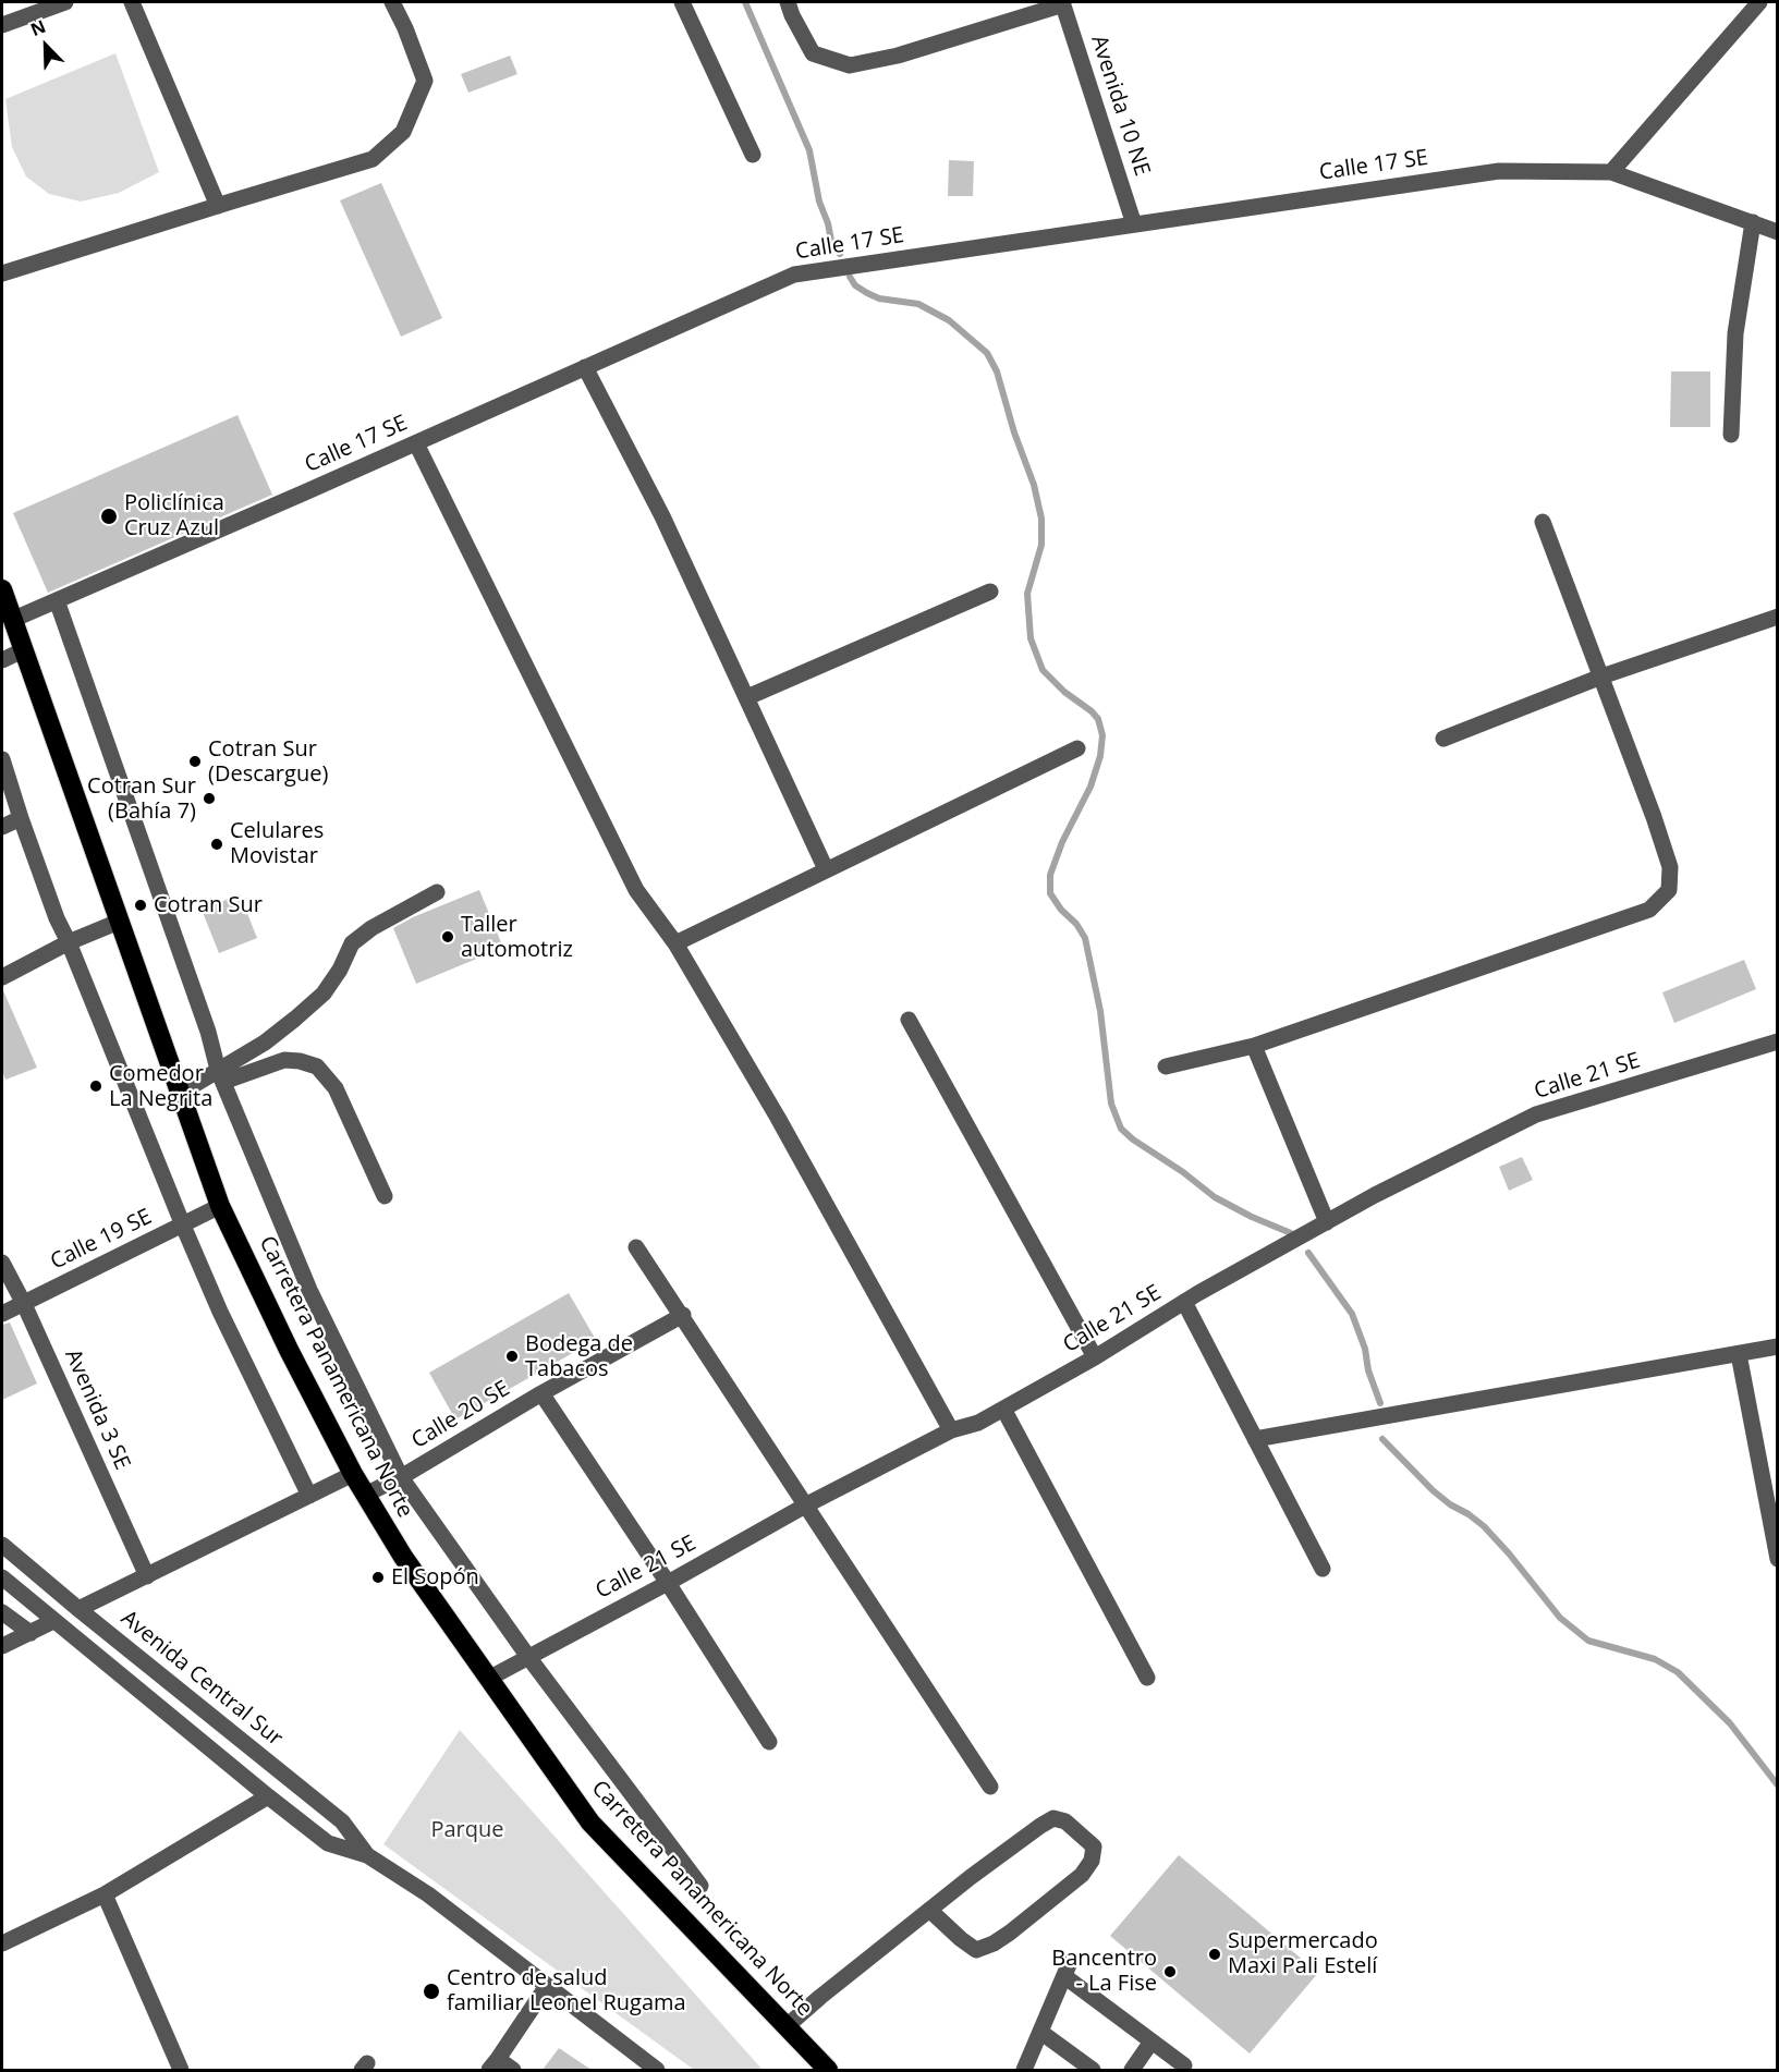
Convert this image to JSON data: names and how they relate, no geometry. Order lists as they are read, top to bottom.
{
  "streets": {
    "highway": ["Carretera Panamericana Norte"],
    "street": [
      "Avenida 10 NE",
      "Calle 17 SE",
      "Calle 21 SE",
      "Calle 19 SE",
      "Avenida 3 SE",
      "Calle 20 SE",
      "Avenida Central Sur"
    ]
  },
  "crossings": [
    ["Avenida 10 NE", "Calle 17 SE"],
    ["Calle 17 SE", "Carretera Panamericana Norte"],
    ["Calle 21 SE", "Carretera Panamericana Norte"],
    ["Calle 19 SE", "Carretera Panamericana Norte"],
    ["Calle 19 SE", "Avenida 3 SE"],
    ["Carretera Panamericana Norte", "Calle 20 SE"]
  ],
  "parks": ["Parque"],
  "places": [
    "Policlínica Cruz Azul",
    "Cotran Sur (Descargue)",
    "Cotran Sur (Bahía 7)",
    "Celulares Movistar",
    "Cotran Sur",
    "Taller automotriz",
    "Comedor La Negrita",
    "Bodega de Tabacos",
    "El Sopón",
    "Supermercado Maxi Pali Estelí",
    "Bancentro - La Fise",
    "Centro de salud familiar Leonel Rugama"
  ],
  "north": "top left"
}
